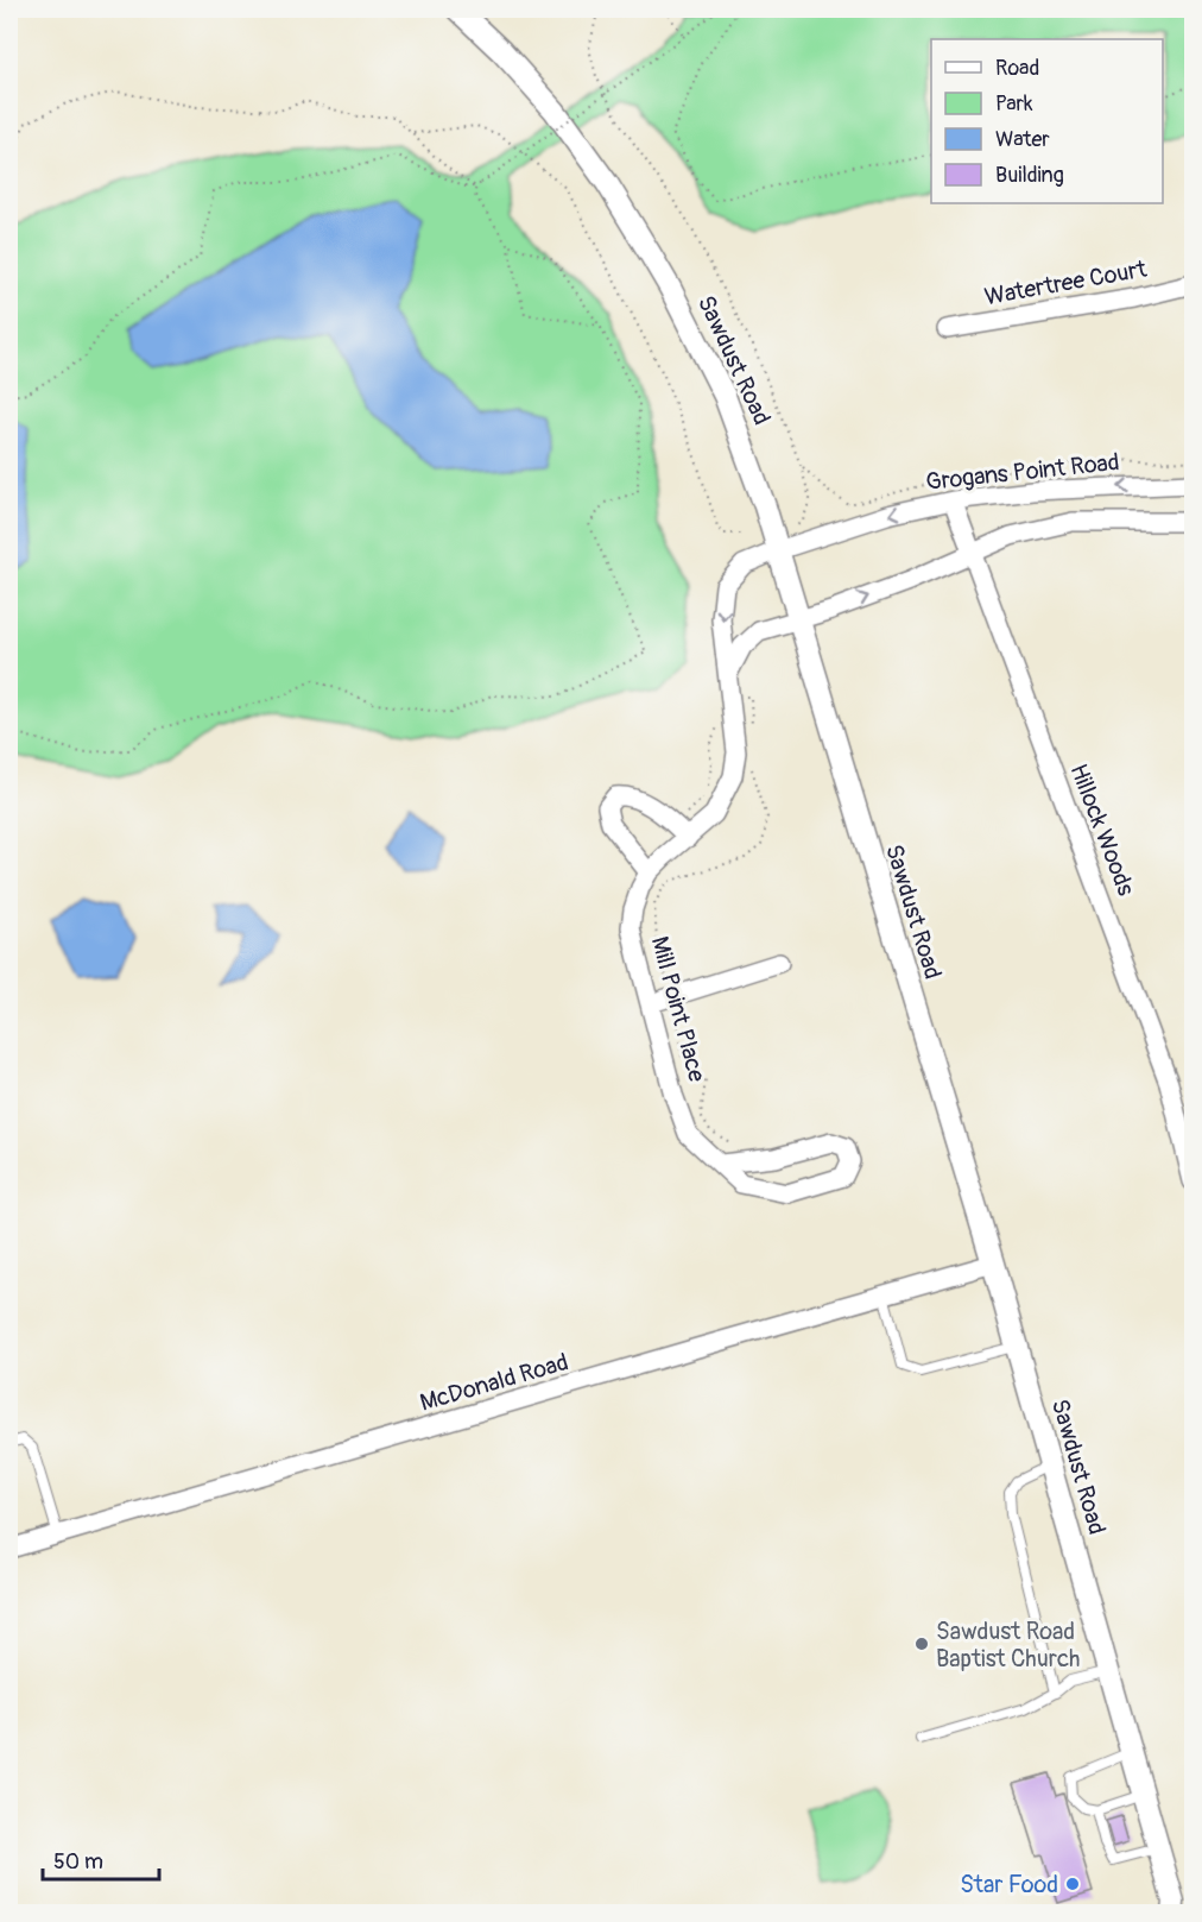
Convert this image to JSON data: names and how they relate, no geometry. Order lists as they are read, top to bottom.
{
  "streets": {
    "street": [
      "Watertree Court",
      "Sawdust Road",
      "Grogans Point Road",
      "Hillock Woods",
      "Mill Point Place",
      "McDonald Road"
    ]
  },
  "crossings": [
    ["Sawdust Road", "Grogans Point Road"],
    ["Sawdust Road", "Mill Point Place"],
    ["Sawdust Road", "McDonald Road"],
    ["Grogans Point Road", "Hillock Woods"],
    ["Grogans Point Road", "Mill Point Place"]
  ],
  "places": ["Sawdust Road Baptist Church", "Star Food"],
  "legend": [
    "Road",
    "Park",
    "Water",
    "Building"
  ],
  "scale_bar": "50 m"
}
